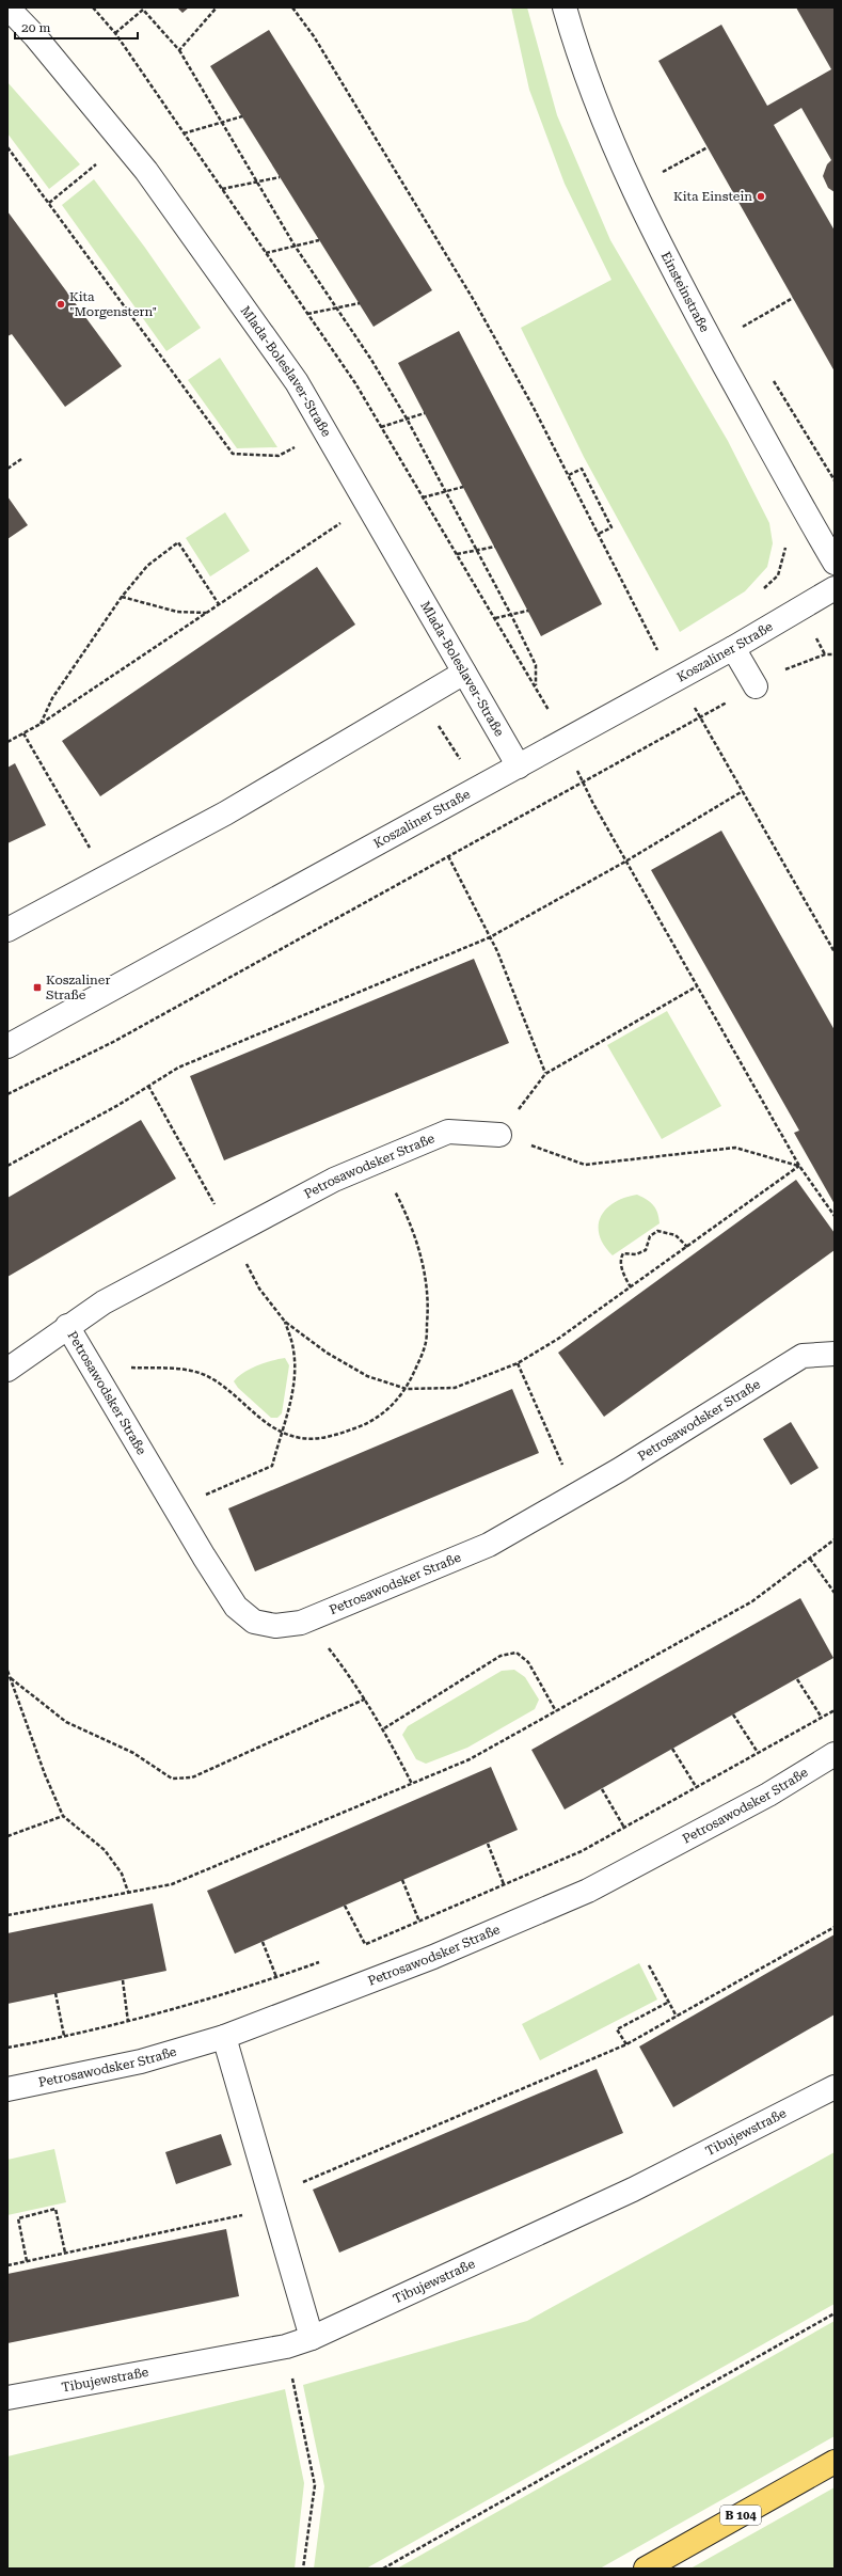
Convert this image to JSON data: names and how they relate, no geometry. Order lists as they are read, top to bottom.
{
  "streets": {
    "main road": ["B 104"],
    "street": [
      "Einsteinstraße",
      "Mlada-Boleslaver-Straße",
      "Koszaliner Straße",
      "Petrosawodsker Straße",
      "Tibujewstraße"
    ]
  },
  "crossings": [
    ["Mlada-Boleslaver-Straße", "Koszaliner Straße"]
  ],
  "places": {
    "other": ["Kita Einstein", "Kita \"Morgenstern\""],
    "transit": ["Koszaliner Straße"]
  },
  "scale_bar": "20 m"
}
